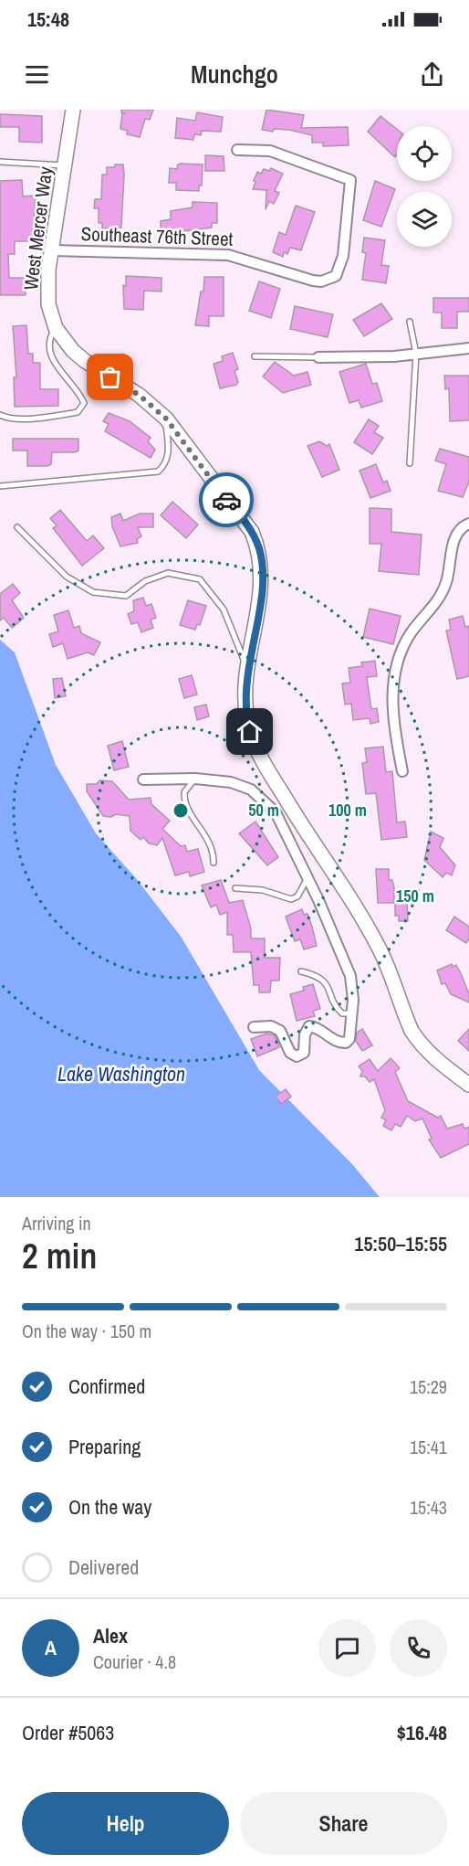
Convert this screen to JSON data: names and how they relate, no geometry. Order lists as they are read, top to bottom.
{
  "streets": {
    "street": ["West Mercer Way", "Southeast 76th Street"]
  },
  "crossings": [
    ["West Mercer Way", "Southeast 76th Street"]
  ],
  "water": ["Lake Washington"],
  "page": {
    "status": "15:48",
    "header": "Munchgo",
    "heading": ["2 min", "Arriving in", "15:50–15:55"],
    "panel": [
      "Alex",
      "Courier · 4.8",
      "Order #5063",
      "$16.48"
    ],
    "bar": "On the way · 150 m",
    "list": [
      ["Confirmed", "15:29"],
      ["Preparing", "15:41"],
      ["On the way", "15:43"],
      "Delivered"
    ],
    "round": "A",
    "buttons": ["Help", "Share"]
  },
  "rings": ["50 m", "100 m", "150 m"]
}
